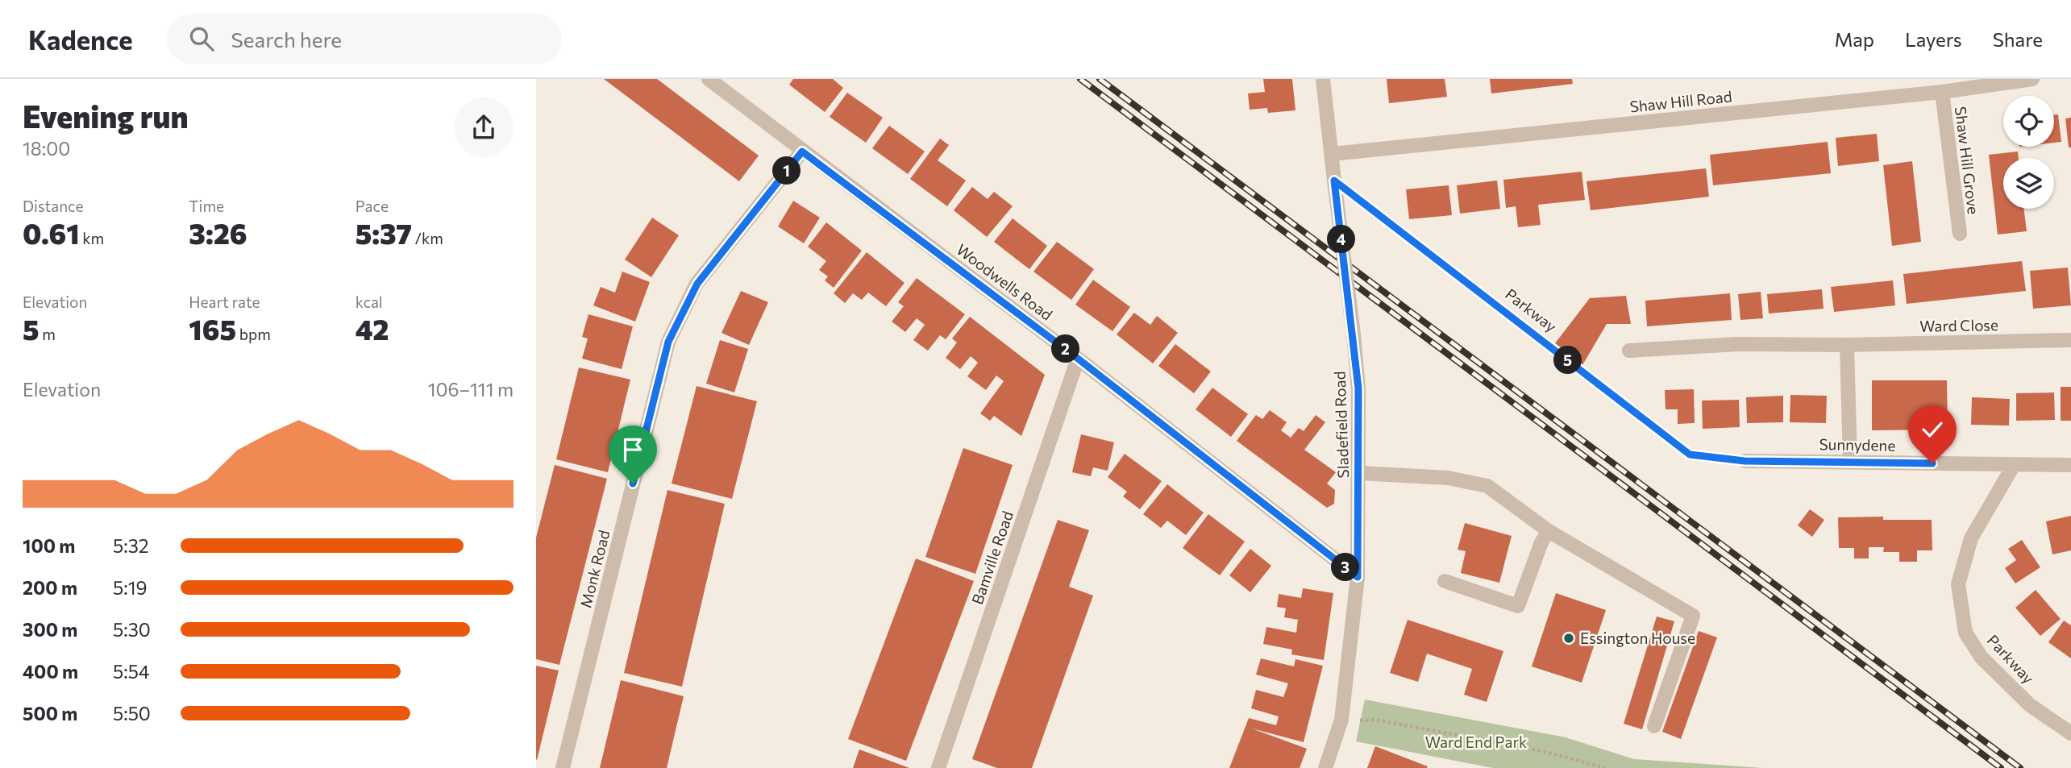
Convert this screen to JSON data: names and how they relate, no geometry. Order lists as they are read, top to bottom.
{
  "streets": {
    "street": [
      "Shaw Hill Road",
      "Shaw Hill Grove",
      "Woodwells Road",
      "Parkway",
      "Ward Close",
      "Sladefield Road",
      "Sunnydene",
      "Bamville Road",
      "Monk Road"
    ]
  },
  "crossings": [
    ["Shaw Hill Road", "Shaw Hill Grove"],
    ["Shaw Hill Road", "Sladefield Road"],
    ["Woodwells Road", "Sladefield Road"],
    ["Woodwells Road", "Bamville Road"],
    ["Woodwells Road", "Monk Road"],
    ["Parkway", "Sladefield Road"],
    ["Parkway", "Sunnydene"]
  ],
  "parks": ["Ward End Park"],
  "places": ["Essington House"],
  "page": {
    "header": "Kadence",
    "search": "Search here",
    "nav": ["Map", "Layers", "Share"],
    "heading": ["Evening run", "18:00"],
    "pins": [
      "1",
      "4",
      "2",
      "5",
      "3"
    ],
    "stats": [
      ["Distance", "0.61 km"],
      ["Time", "3:26"],
      ["Pace", "5:37 /km"],
      ["Elevation", "5 m"],
      ["Heart rate", "165 bpm"],
      ["kcal", "42"]
    ],
    "chart": ["Elevation", "106–111 m"],
    "list": [
      {
        "name": "100 m",
        "note": "5:32"
      },
      {
        "name": "200 m",
        "note": "5:19"
      },
      {
        "name": "300 m",
        "note": "5:30"
      },
      {
        "name": "400 m",
        "note": "5:54"
      },
      {
        "name": "500 m",
        "note": "5:50"
      }
    ]
  }
}
